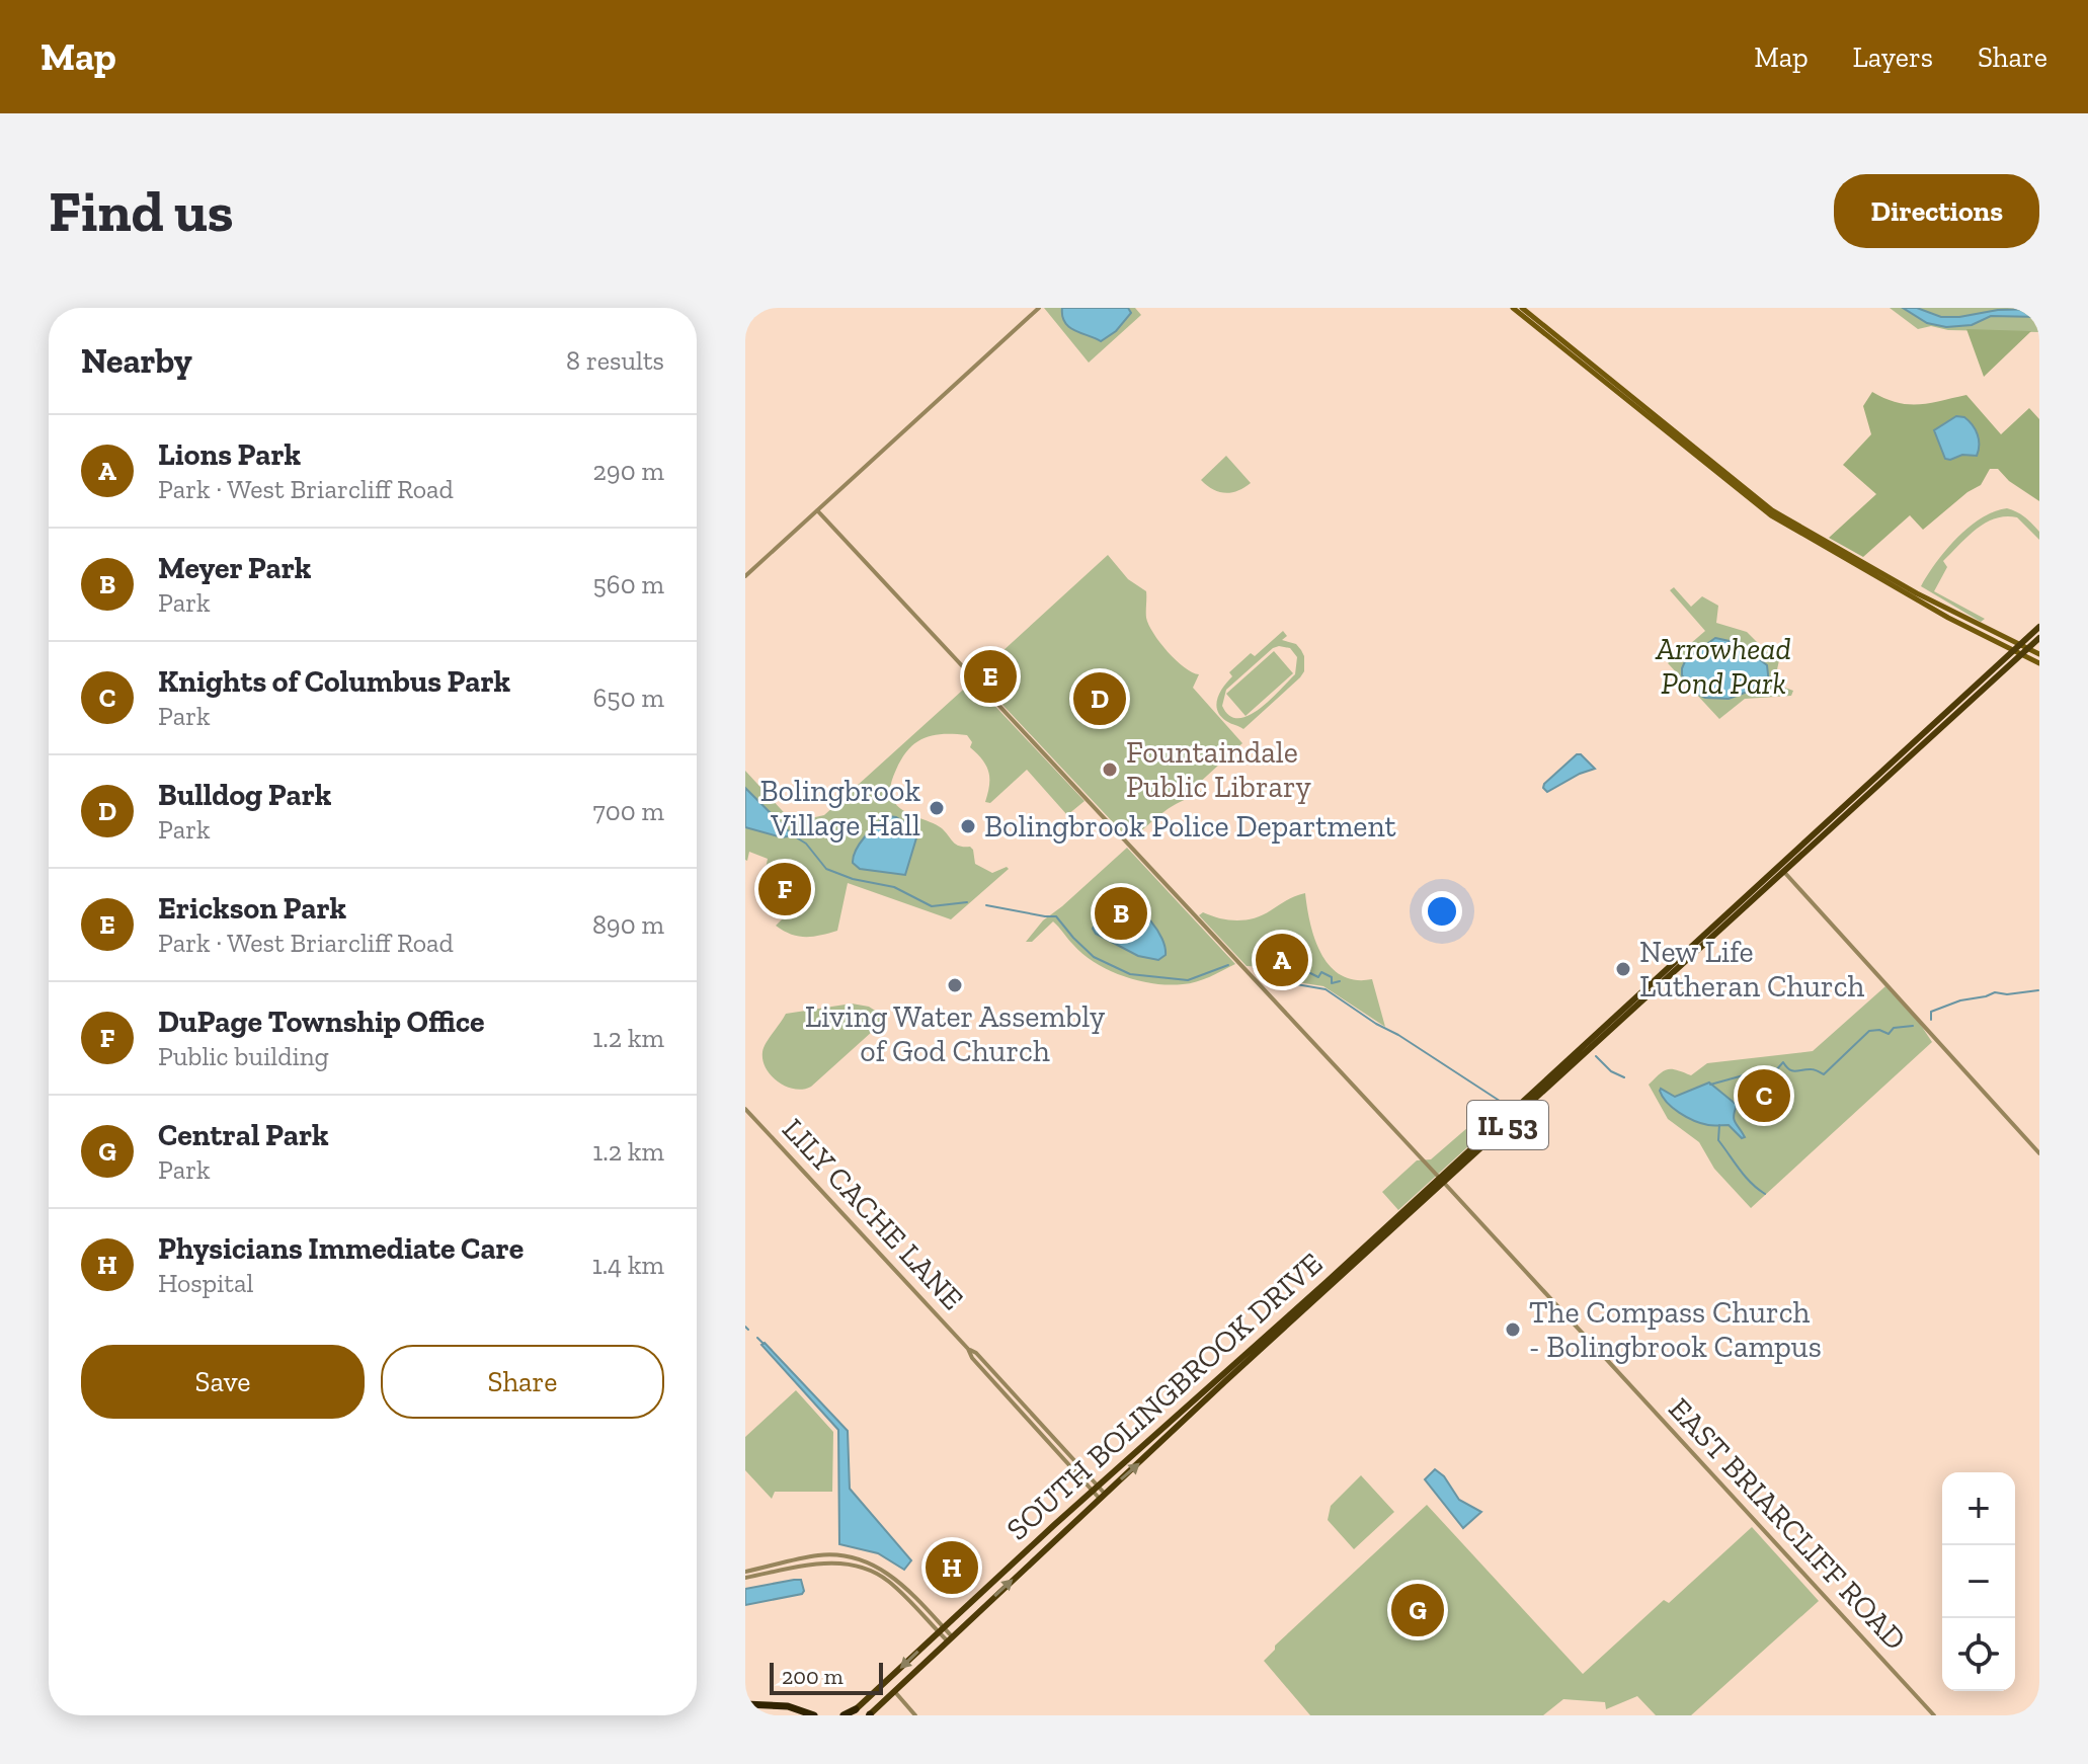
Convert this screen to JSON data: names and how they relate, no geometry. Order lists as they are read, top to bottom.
{
  "streets": {
    "main road": ["IL 53", "SOUTH BOLINGBROOK DRIVE"],
    "street": ["LILY CACHE LANE", "EAST BRIARCLIFF ROAD"]
  },
  "crossings": [
    ["IL 53", "SOUTH BOLINGBROOK DRIVE"],
    ["IL 53", "EAST BRIARCLIFF ROAD"],
    ["LILY CACHE LANE", "SOUTH BOLINGBROOK DRIVE"],
    ["SOUTH BOLINGBROOK DRIVE", "EAST BRIARCLIFF ROAD"]
  ],
  "parks": ["Arrowhead Pond Park"],
  "places": [
    "Fountaindale Public Library",
    "Bolingbrook Village Hall",
    "Bolingbrook Police Department",
    "New Life Lutheran Church",
    "Living Water Assembly of God Church",
    "The Compass Church - Bolingbrook Campus"
  ],
  "scale_bar": "200 m",
  "page": {
    "header": "Map",
    "nav": ["Map", "Layers", "Share"],
    "buttons": [
      "Directions",
      ["Save", "Share"]
    ],
    "title": "Find us",
    "heading": ["Nearby", "8 results"],
    "list": [
      {
        "mark": "A",
        "name": "Lions Park",
        "note": "Park · West Briarcliff Road",
        "value": "290 m"
      },
      {
        "mark": "B",
        "name": "Meyer Park",
        "note": "Park",
        "value": "560 m"
      },
      {
        "mark": "C",
        "name": "Knights of Columbus Park",
        "note": "Park",
        "value": "650 m"
      },
      {
        "mark": "D",
        "name": "Bulldog Park",
        "note": "Park",
        "value": "700 m"
      },
      {
        "mark": "E",
        "name": "Erickson Park",
        "note": "Park · West Briarcliff Road",
        "value": "890 m"
      },
      {
        "mark": "F",
        "name": "DuPage Township Office",
        "note": "Public building",
        "value": "1.2 km"
      },
      {
        "mark": "G",
        "name": "Central Park",
        "note": "Park",
        "value": "1.2 km"
      },
      {
        "mark": "H",
        "name": "Physicians Immediate Care",
        "note": "Hospital",
        "value": "1.4 km"
      }
    ],
    "pins": [
      "E",
      "D",
      "F",
      "B",
      "A",
      "C",
      "H",
      "G"
    ],
    "map_buttons": ["+", "−"],
    "scale": "200 m"
  }
}
